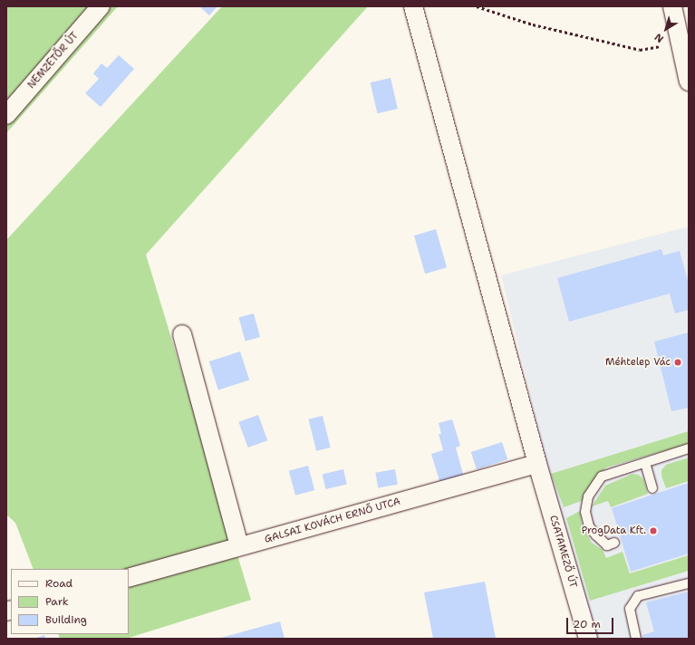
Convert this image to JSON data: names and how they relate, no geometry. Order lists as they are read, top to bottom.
{
  "streets": {
    "street": ["NEMZETŐR ÚT", "GALSAI KOVÁCH ERNŐ UTCA", "CSATAMEZŐ ÚT"]
  },
  "crossings": [
    ["GALSAI KOVÁCH ERNŐ UTCA", "CSATAMEZŐ ÚT"]
  ],
  "places": ["Méhtelep Vác", "ProgData Kft."],
  "legend": ["Road", "Park", "Building"],
  "scale_bar": "20 m",
  "north": "bottom left"
}
